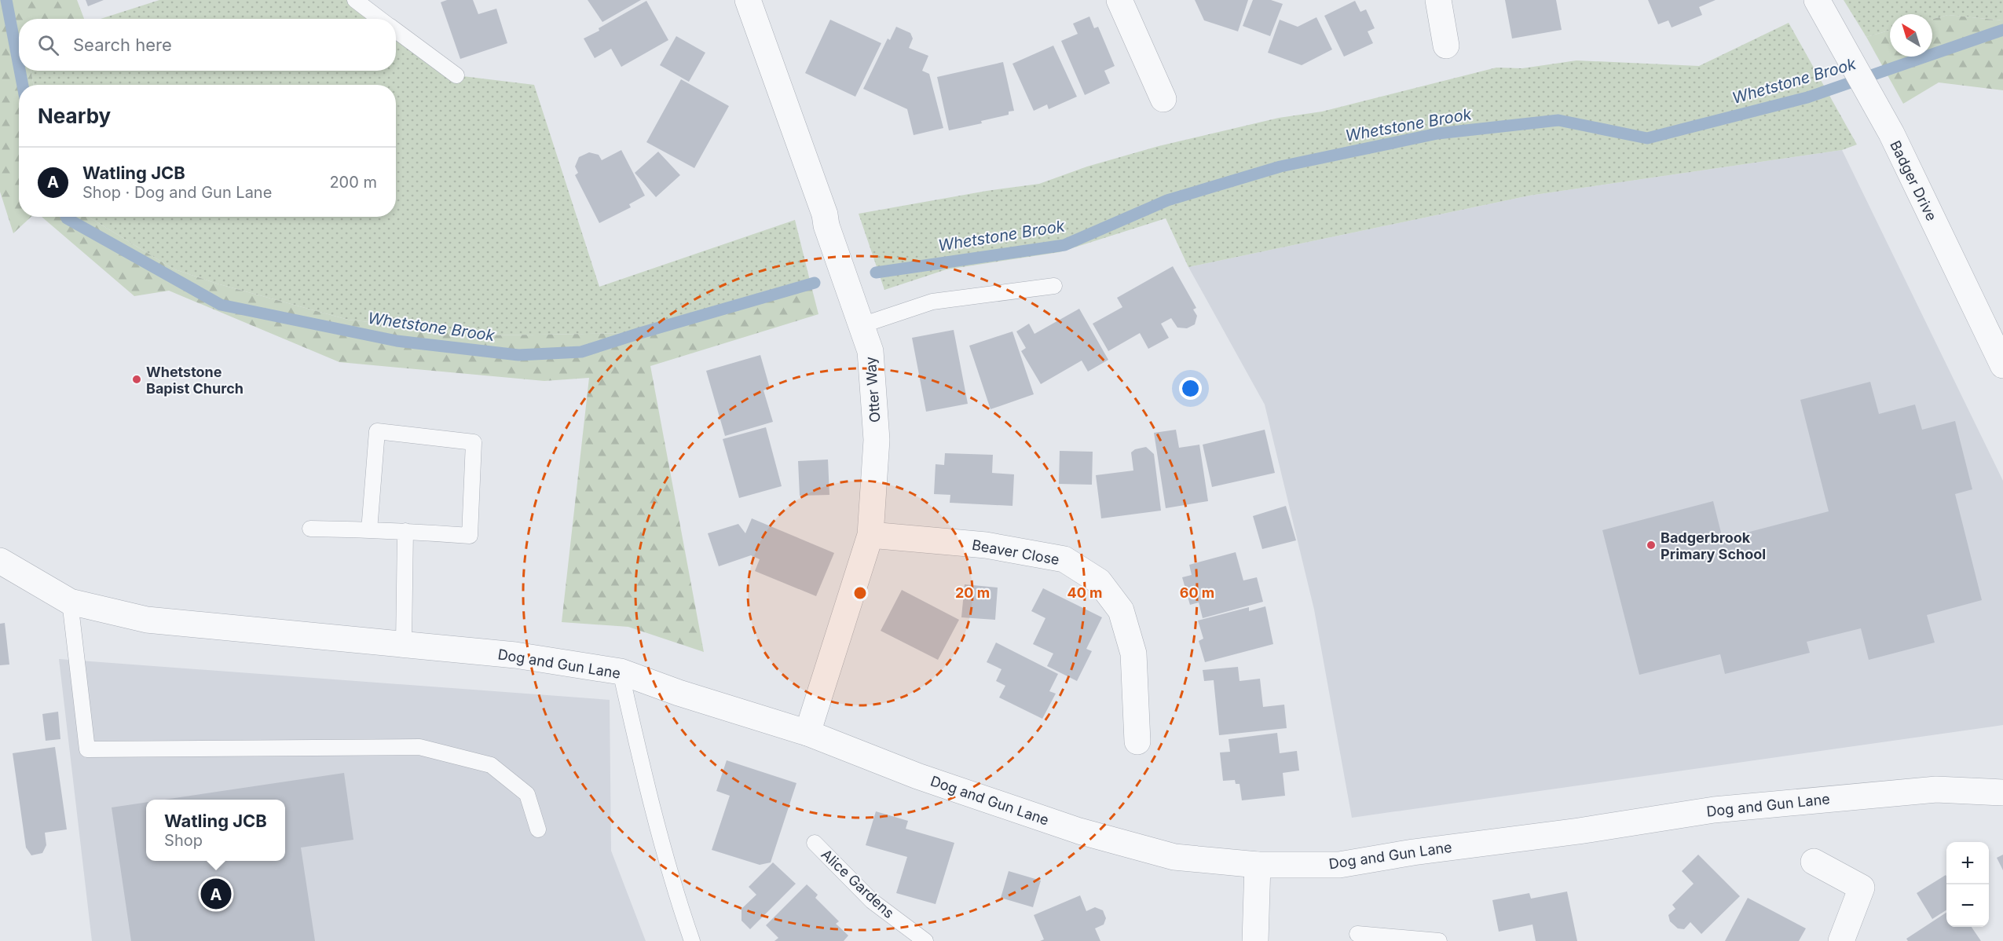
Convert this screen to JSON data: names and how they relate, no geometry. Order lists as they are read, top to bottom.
{
  "streets": {
    "street": [
      "Badger Drive",
      "Otter Way",
      "Beaver Close",
      "Dog and Gun Lane"
    ],
    "lane": ["Alice Gardens"]
  },
  "crossings": [
    ["Otter Way", "Beaver Close"],
    ["Otter Way", "Dog and Gun Lane"]
  ],
  "water": ["Whetstone Brook"],
  "places": ["Whetstone Bapist Church", "Badgerbrook Primary School"],
  "north": "top left",
  "page": {
    "search": "Search here",
    "heading": "Nearby",
    "list": [
      {
        "mark": "A",
        "name": "Watling JCB",
        "note": "Shop · Dog and Gun Lane",
        "value": "200 m"
      }
    ],
    "popup": ["Watling JCB", "Shop"],
    "map_buttons": ["+", "−"],
    "pins": "A"
  },
  "rings": ["20 m", "40 m", "60 m"]
}
